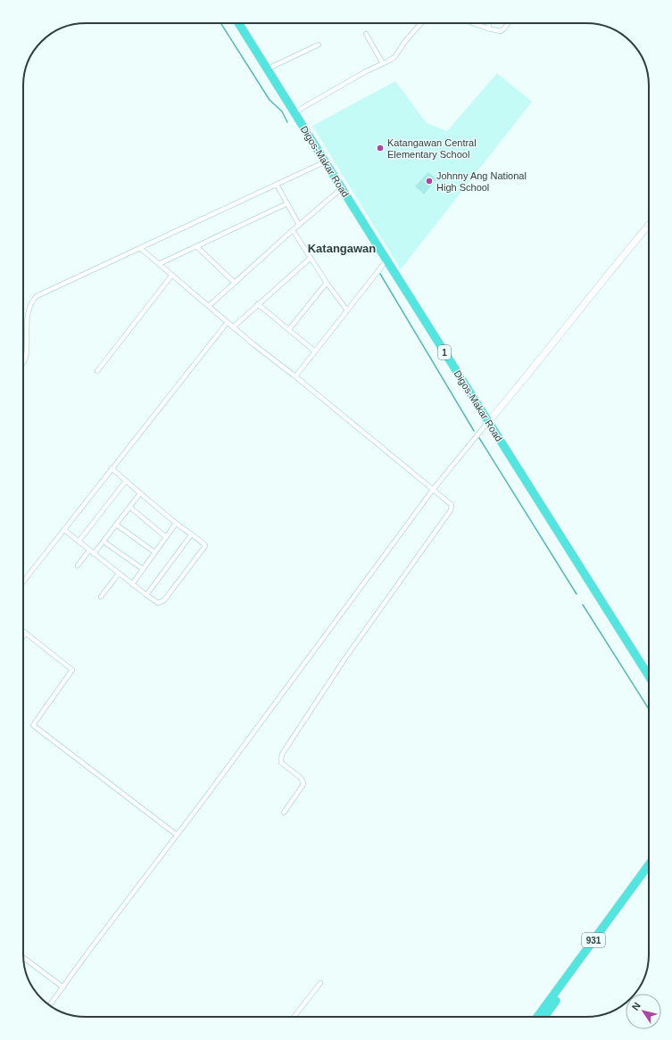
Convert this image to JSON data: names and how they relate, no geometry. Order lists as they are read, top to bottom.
{
  "streets": {
    "highway": ["Digos-Makar Road", "1", "931"]
  },
  "districts": ["Katangawan"],
  "places": ["Katangawan Central Elementary School", "Johnny Ang National High School"],
  "north": "top left"
}
